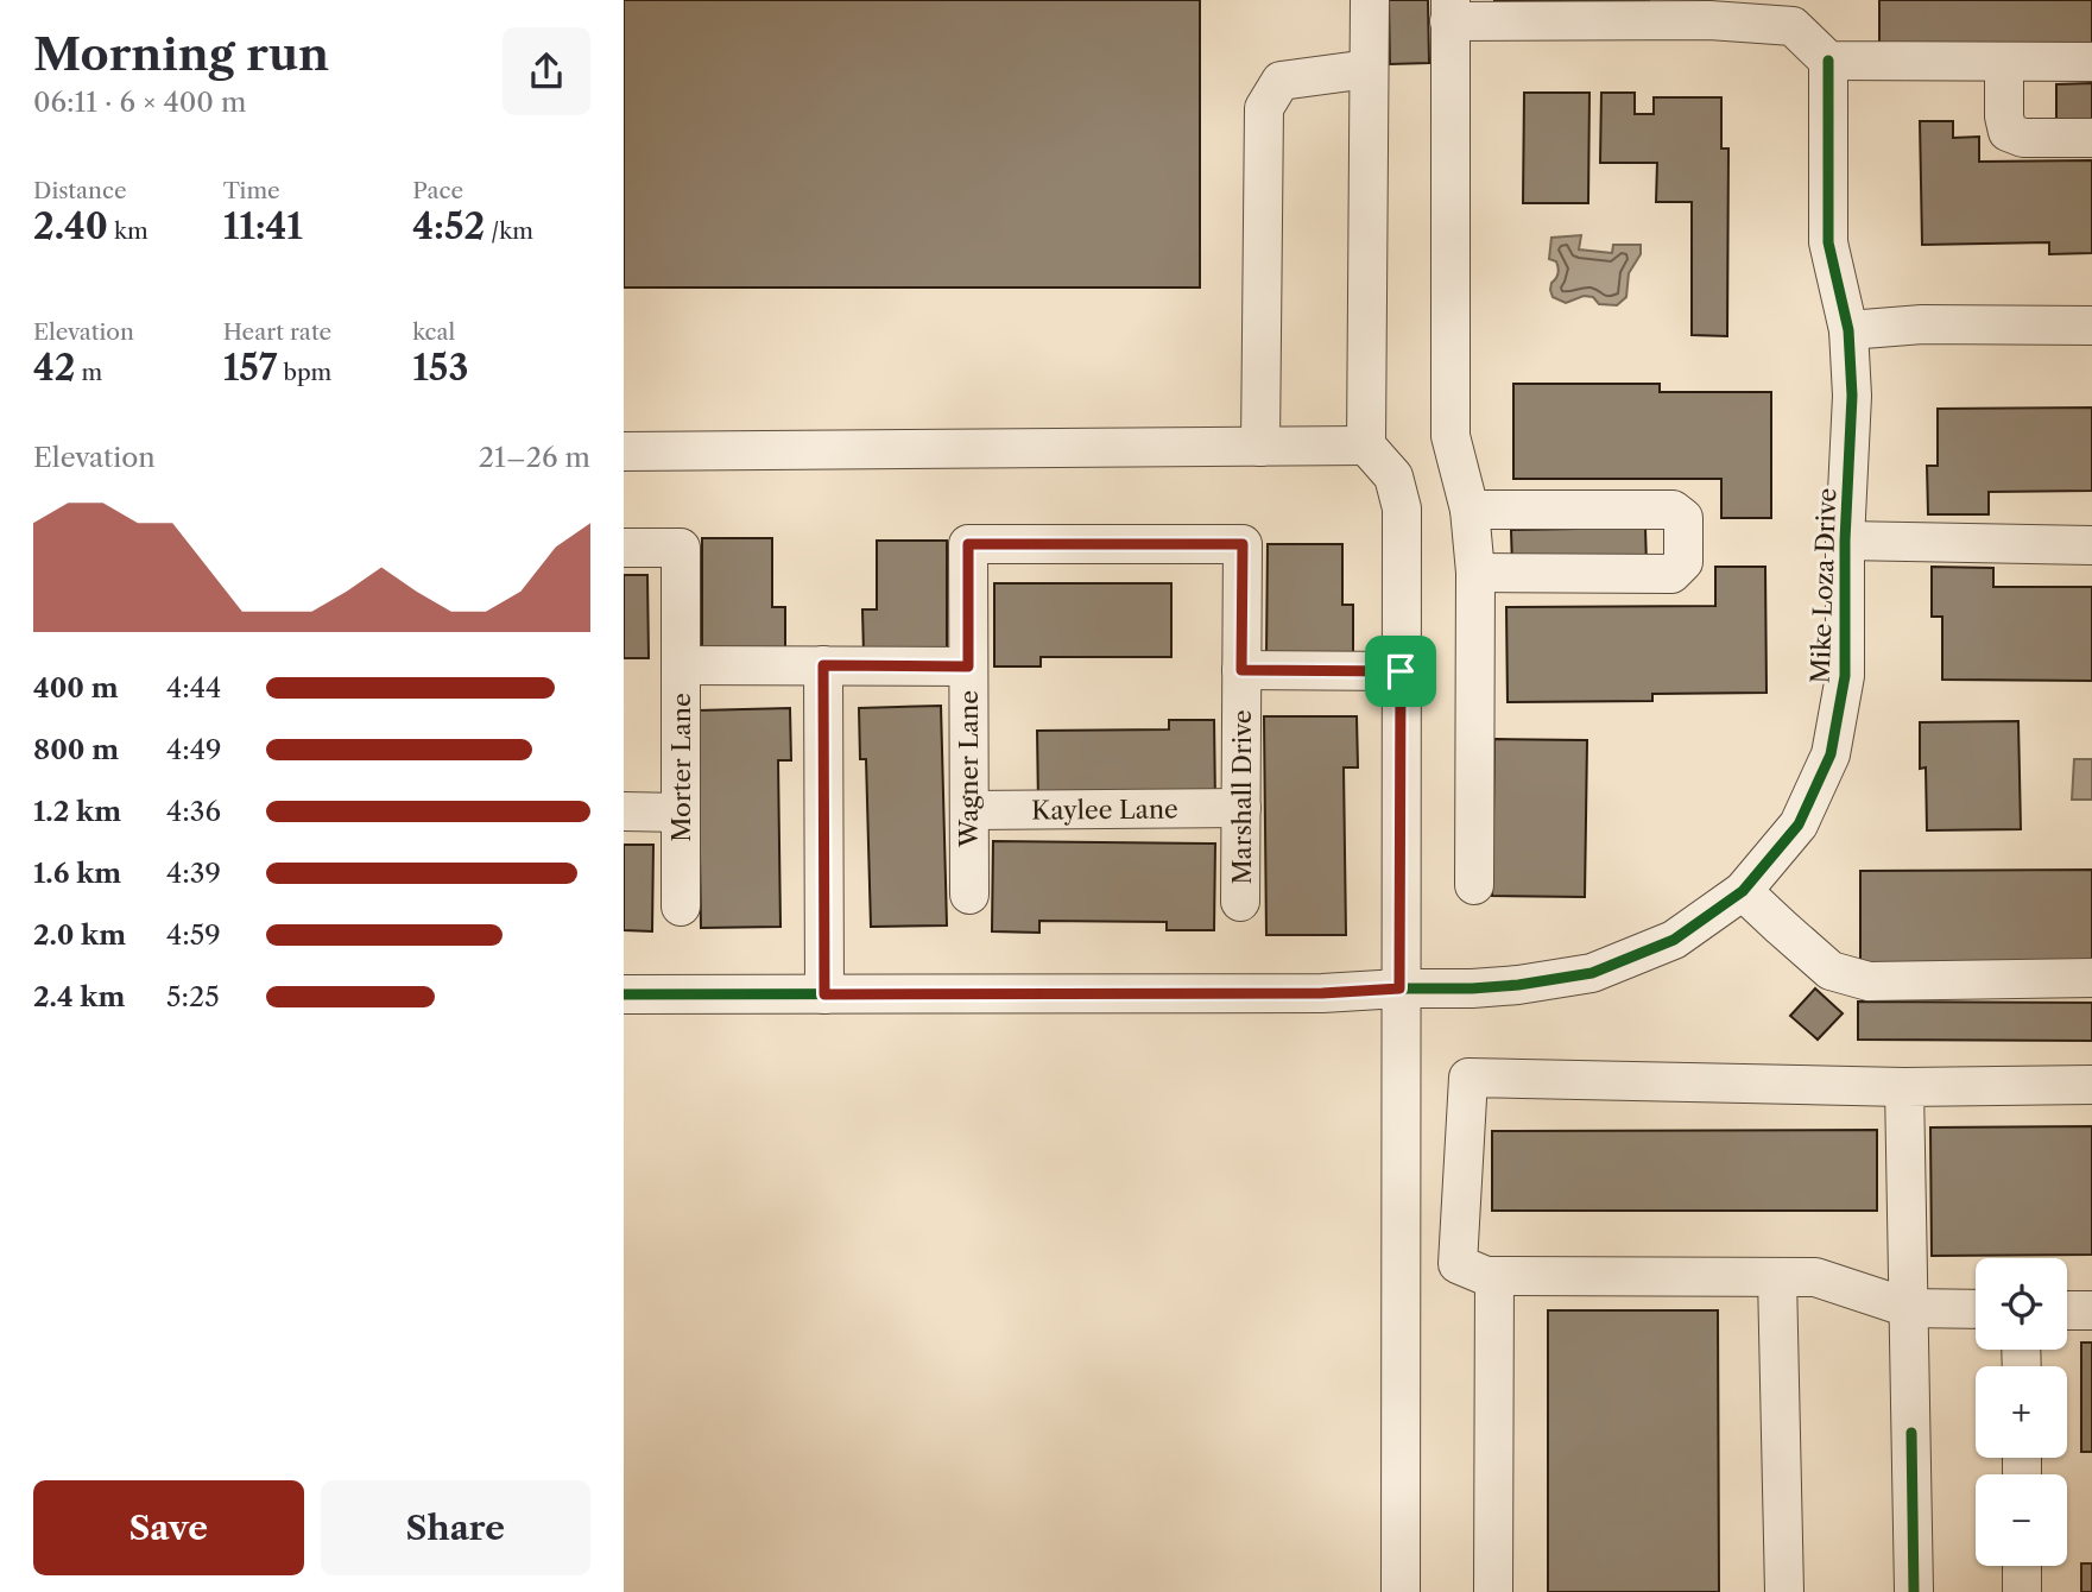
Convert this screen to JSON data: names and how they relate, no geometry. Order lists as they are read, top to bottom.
{
  "streets": {
    "street": [
      "Mike Loza Drive",
      "Morter Lane",
      "Wagner Lane",
      "Marshall Drive",
      "Kaylee Lane"
    ]
  },
  "crossings": [
    ["Morter Lane", "Wagner Lane"],
    ["Wagner Lane", "Marshall Drive"],
    ["Wagner Lane", "Kaylee Lane"],
    ["Marshall Drive", "Kaylee Lane"]
  ],
  "page": {
    "heading": ["Morning run", "06:11 · 6 × 400 m"],
    "stats": [
      ["Distance", "2.40 km"],
      ["Time", "11:41"],
      ["Pace", "4:52 /km"],
      ["Elevation", "42 m"],
      ["Heart rate", "157 bpm"],
      ["kcal", "153"]
    ],
    "chart": ["Elevation", "21–26 m"],
    "list": [
      {
        "name": "400 m",
        "note": "4:44"
      },
      {
        "name": "800 m",
        "note": "4:49"
      },
      {
        "name": "1.2 km",
        "note": "4:36"
      },
      {
        "name": "1.6 km",
        "note": "4:39"
      },
      {
        "name": "2.0 km",
        "note": "4:59"
      },
      {
        "name": "2.4 km",
        "note": "5:25"
      }
    ],
    "map_buttons": ["+", "−"],
    "buttons": ["Save", "Share"]
  }
}
